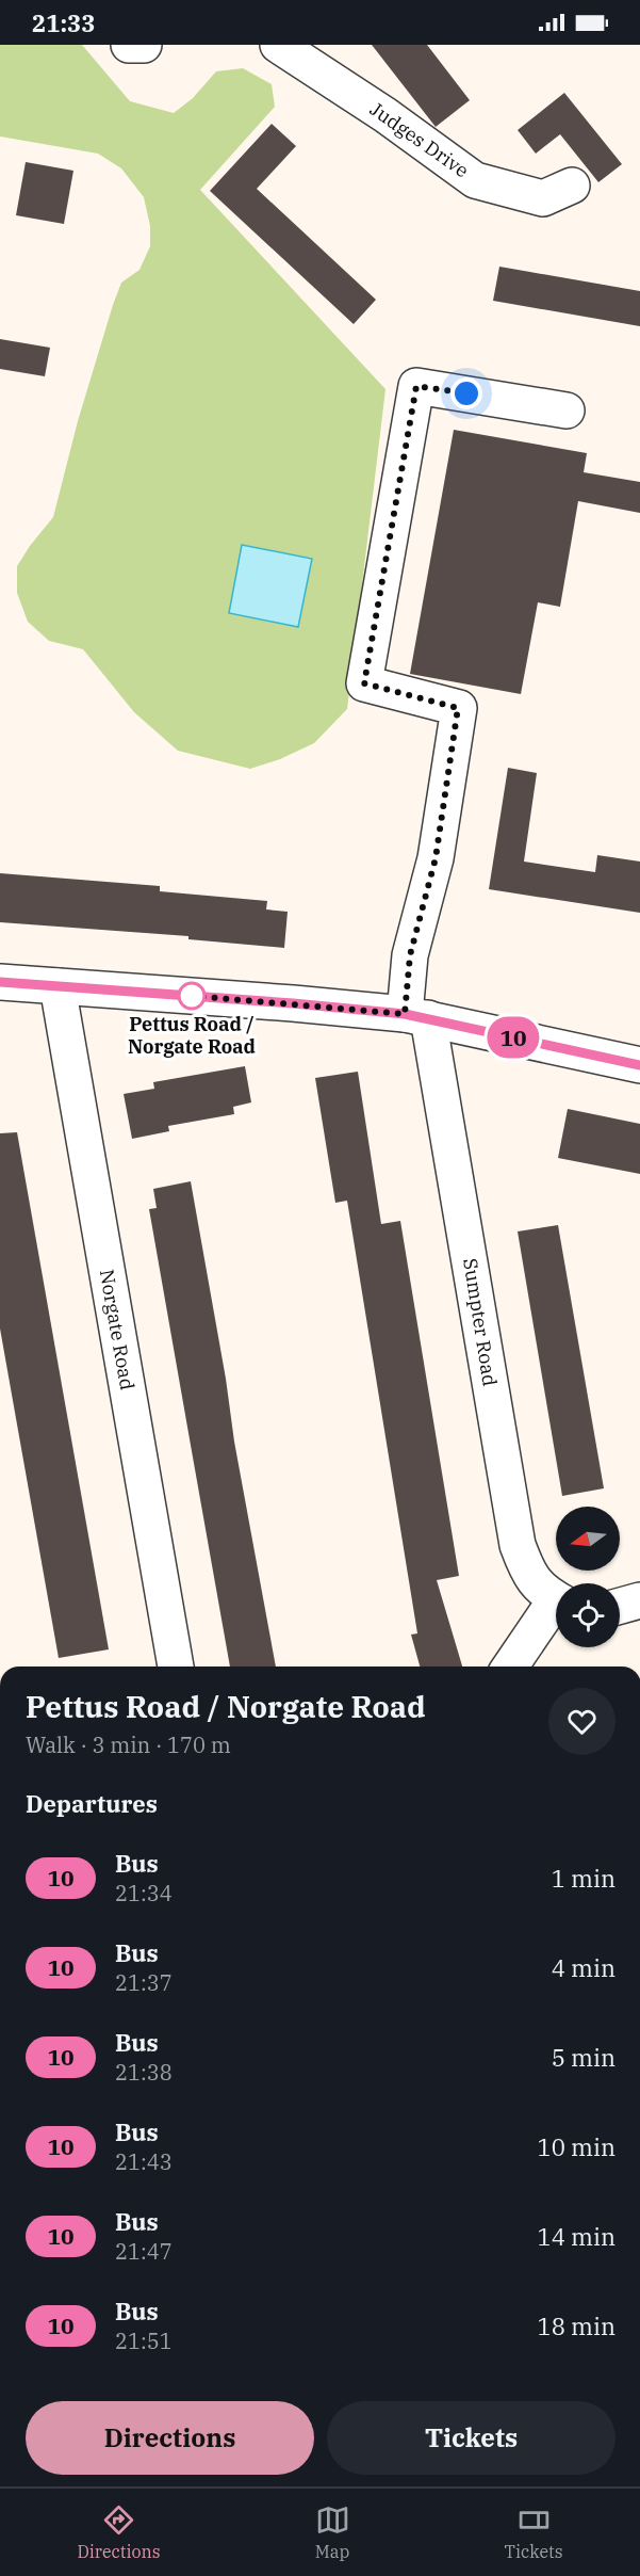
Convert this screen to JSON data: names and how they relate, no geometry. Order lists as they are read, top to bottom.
{
  "streets": {
    "street": ["Judges Drive", "Sumpter Road", "Norgate Road"]
  },
  "places": ["Pettus Road / Norgate Road"],
  "lines": ["bus line 10"],
  "north": "left",
  "page": {
    "status": "21:33",
    "on_map": "10",
    "heading": [
      ["Pettus Road / Norgate Road", "Walk · 3 min · 170 m"],
      "Departures"
    ],
    "list": [
      {
        "mark": "10",
        "name": "Bus",
        "note": "21:34",
        "value": "1 min"
      },
      {
        "mark": "10",
        "name": "Bus",
        "note": "21:37",
        "value": "4 min"
      },
      {
        "mark": "10",
        "name": "Bus",
        "note": "21:38",
        "value": "5 min"
      },
      {
        "mark": "10",
        "name": "Bus",
        "note": "21:43",
        "value": "10 min"
      },
      {
        "mark": "10",
        "name": "Bus",
        "note": "21:47",
        "value": "14 min"
      },
      {
        "mark": "10",
        "name": "Bus",
        "note": "21:51",
        "value": "18 min"
      }
    ],
    "buttons": ["Directions", "Tickets"],
    "tabs": ["Directions", "Map", "Tickets"]
  }
}
